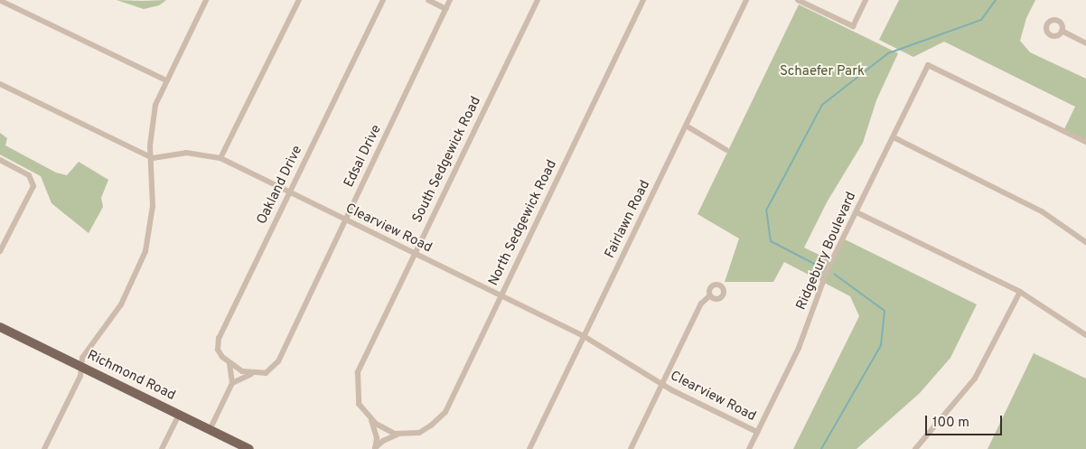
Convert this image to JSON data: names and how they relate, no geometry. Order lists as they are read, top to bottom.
{
  "streets": {
    "main road": ["Richmond Road"],
    "street": [
      "Edsal Drive",
      "South Sedgewick Road",
      "Oakland Drive",
      "Fairlawn Road",
      "North Sedgewick Road",
      "Clearview Road",
      "Ridgebury Boulevard"
    ]
  },
  "crossings": [
    ["Edsal Drive", "Clearview Road"],
    ["South Sedgewick Road", "North Sedgewick Road"],
    ["South Sedgewick Road", "Clearview Road"],
    ["Oakland Drive", "Clearview Road"],
    ["Fairlawn Road", "Clearview Road"],
    ["North Sedgewick Road", "Clearview Road"],
    ["Clearview Road", "Ridgebury Boulevard"]
  ],
  "parks": ["Schaefer Park"],
  "scale_bar": "100 m"
}
